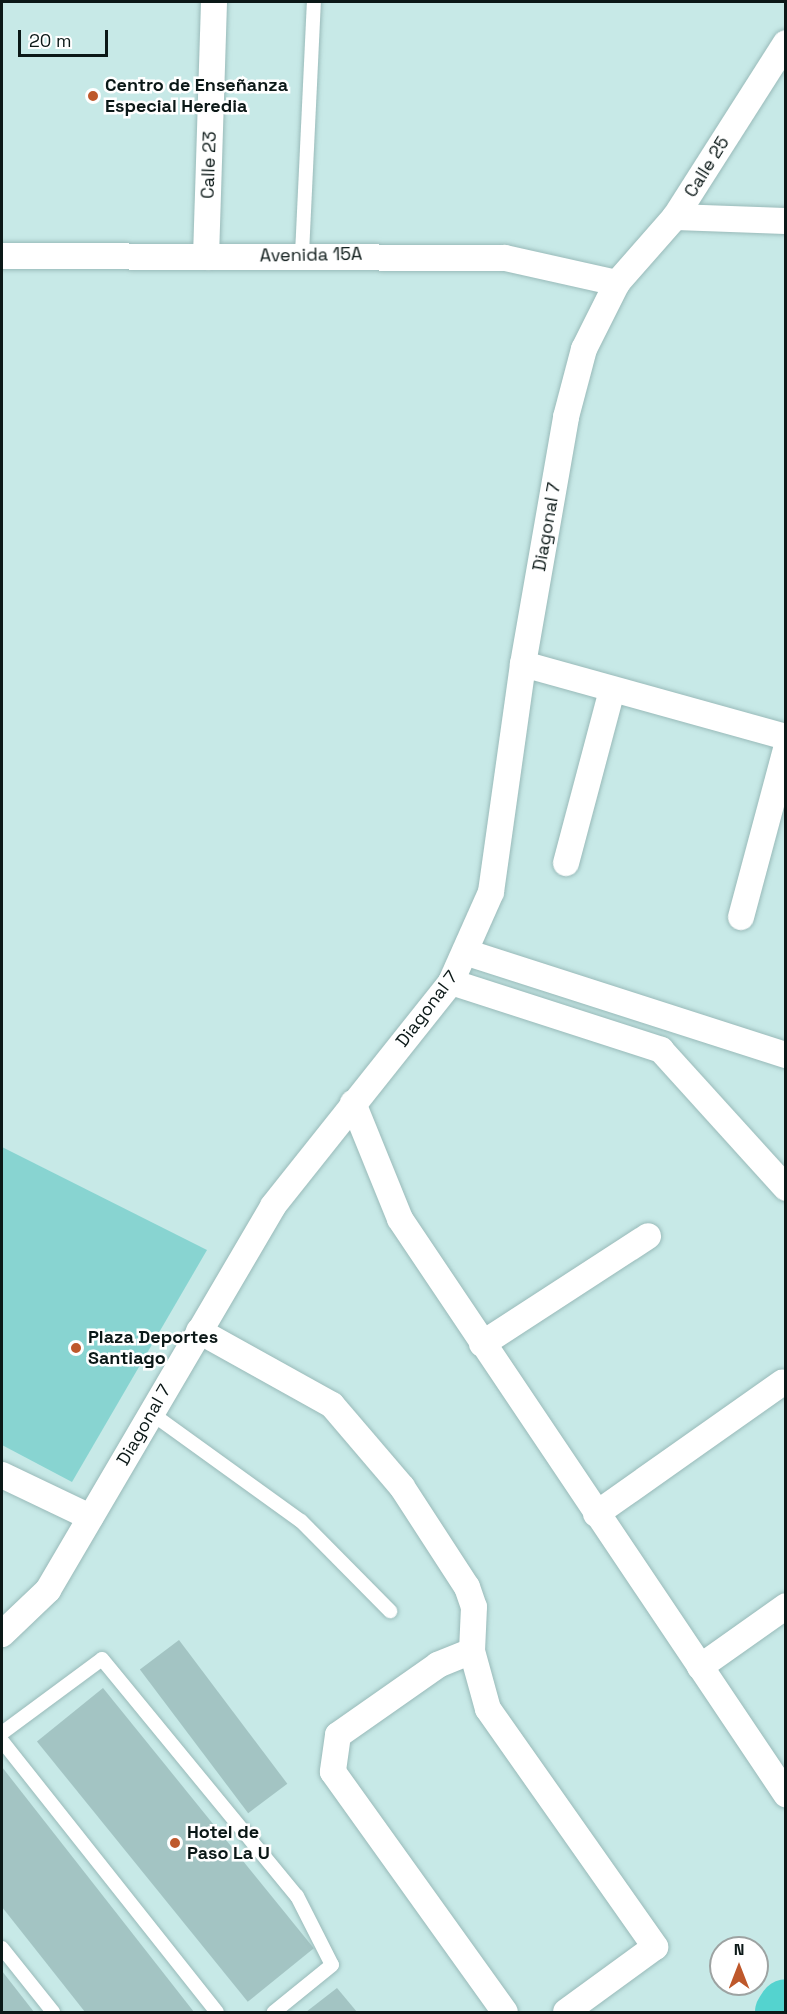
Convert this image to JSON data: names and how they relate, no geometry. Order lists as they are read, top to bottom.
{
  "streets": {
    "street": [
      "Calle 23",
      "Calle 25",
      "Avenida 15A",
      "Diagonal 7"
    ]
  },
  "crossings": [
    ["Calle 23", "Avenida 15A"],
    ["Calle 25", "Avenida 15A"],
    ["Calle 25", "Diagonal 7"],
    ["Avenida 15A", "Diagonal 7"]
  ],
  "places": ["Centro de Enseñanza Especial Heredia", "Plaza Deportes Santiago", "Hotel de Paso La U"],
  "scale_bar": "20 m",
  "north": "top"
}
